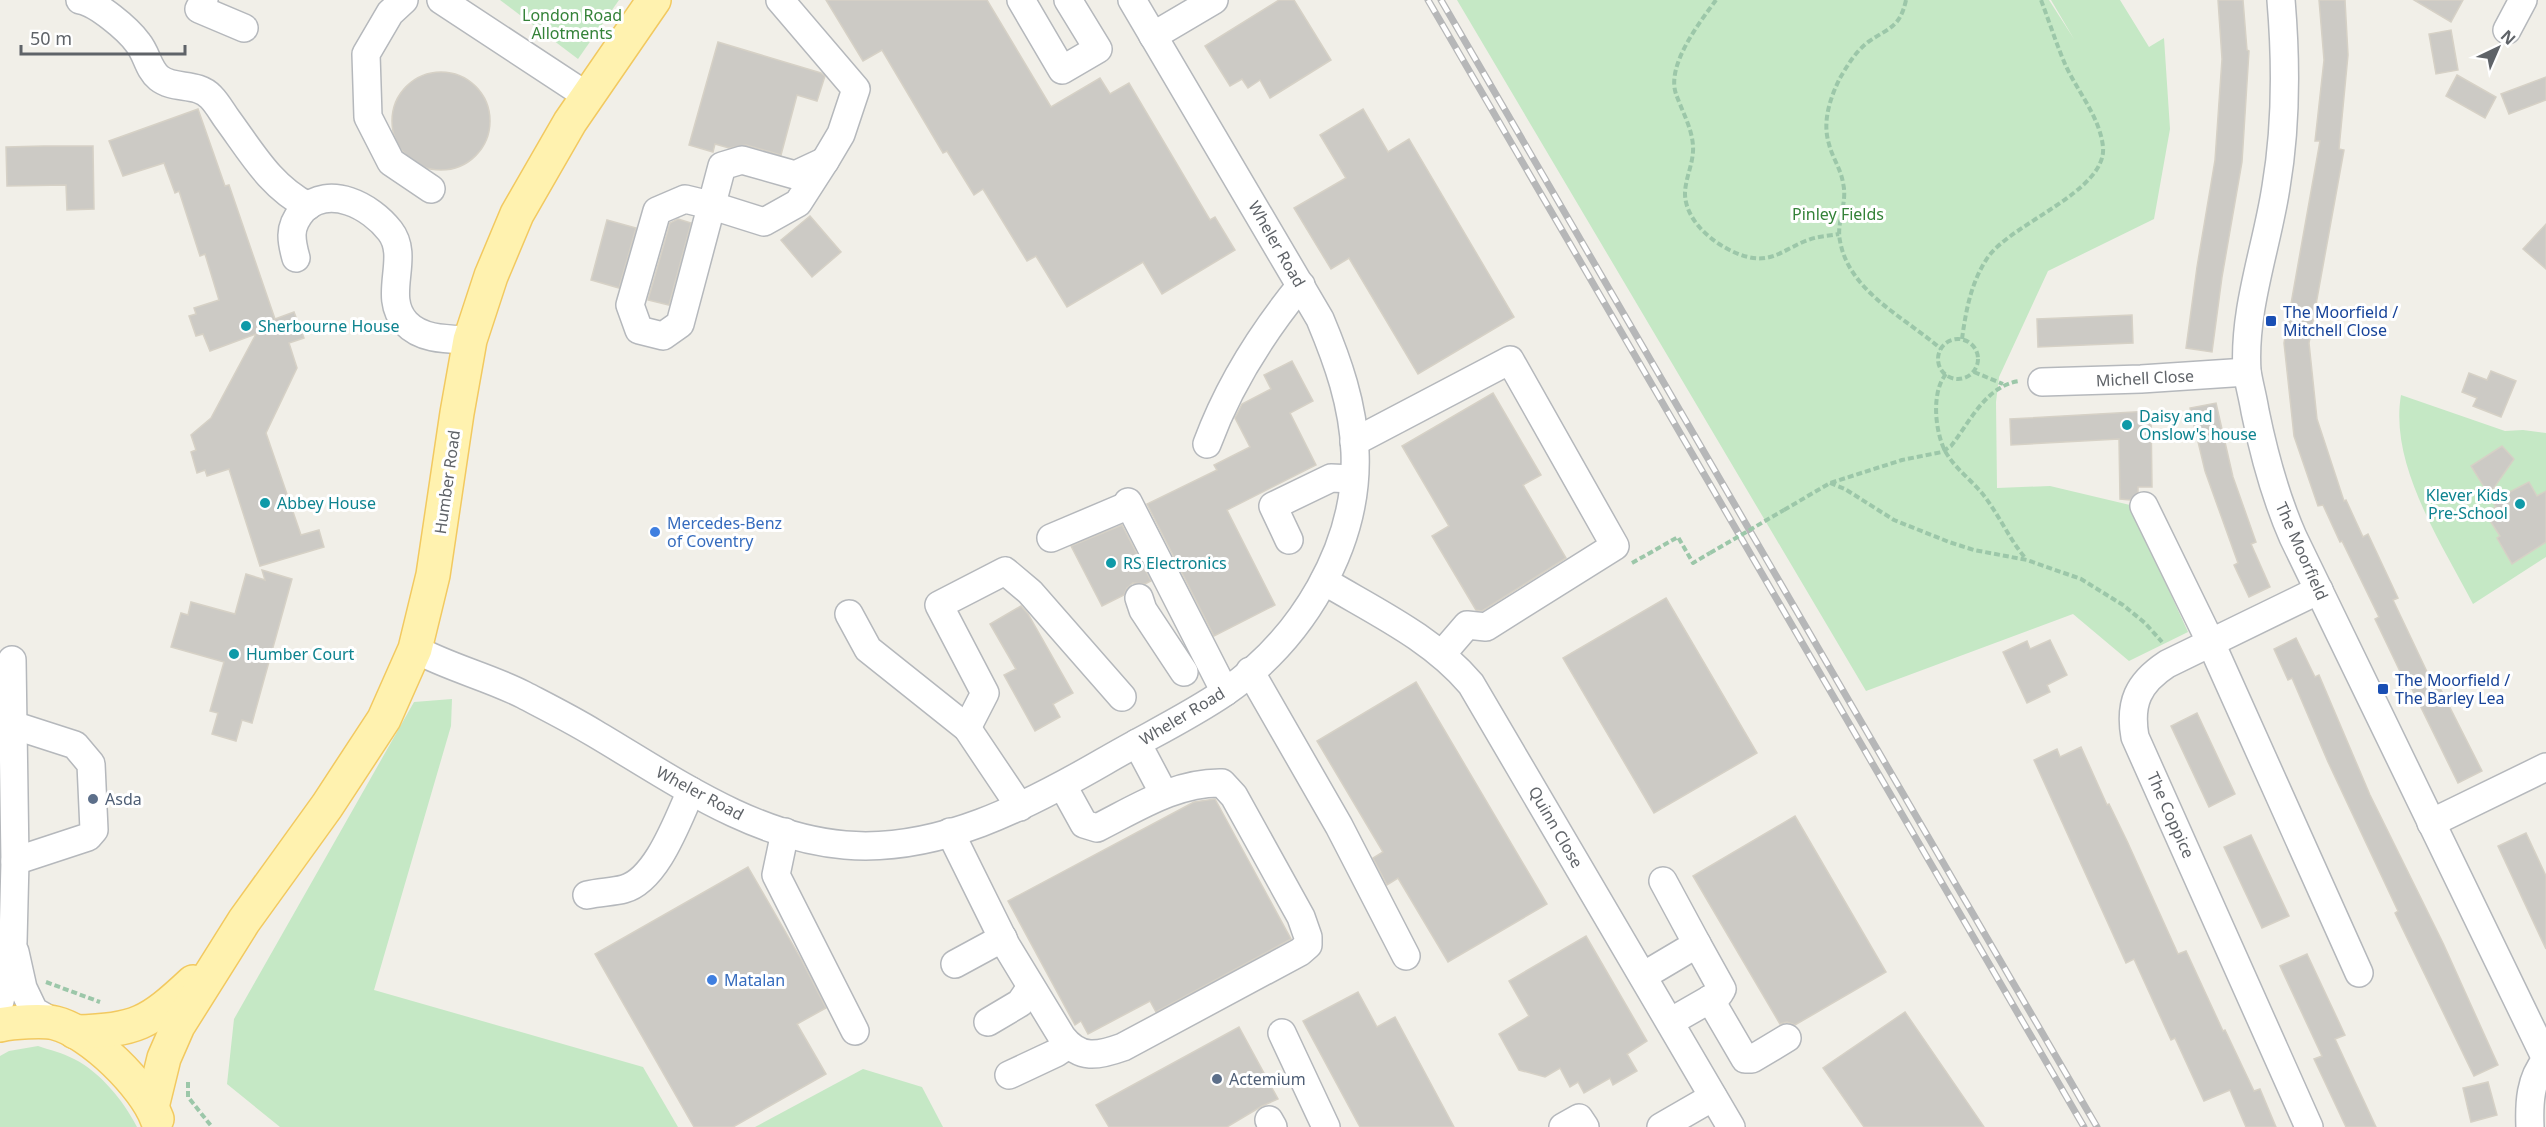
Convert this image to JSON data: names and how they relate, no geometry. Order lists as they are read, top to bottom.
{
  "streets": {
    "main road": ["Humber Road"],
    "street": [
      "Wheler Road",
      "Michell Close",
      "The Moorfield",
      "The Coppice",
      "Quinn Close"
    ]
  },
  "crossings": [
    ["Wheler Road", "Humber Road"],
    ["Wheler Road", "Quinn Close"],
    ["Michell Close", "The Moorfield"],
    ["The Moorfield", "The Coppice"]
  ],
  "parks": ["London Road Allotments", "Pinley Fields"],
  "places": {
    "transit": ["The Moorfield / Mitchell Close", "The Moorfield / The Barley Lea"],
    "other": [
      "Sherbourne House",
      "Daisy and Onslow's house",
      "Abbey House",
      "Klever Kids Pre-School",
      "Mercedes-Benz of Coventry",
      "RS Electronics",
      "Humber Court",
      "Asda",
      "Matalan",
      "Actemium"
    ]
  },
  "scale_bar": "50 m",
  "north": "top right"
}
